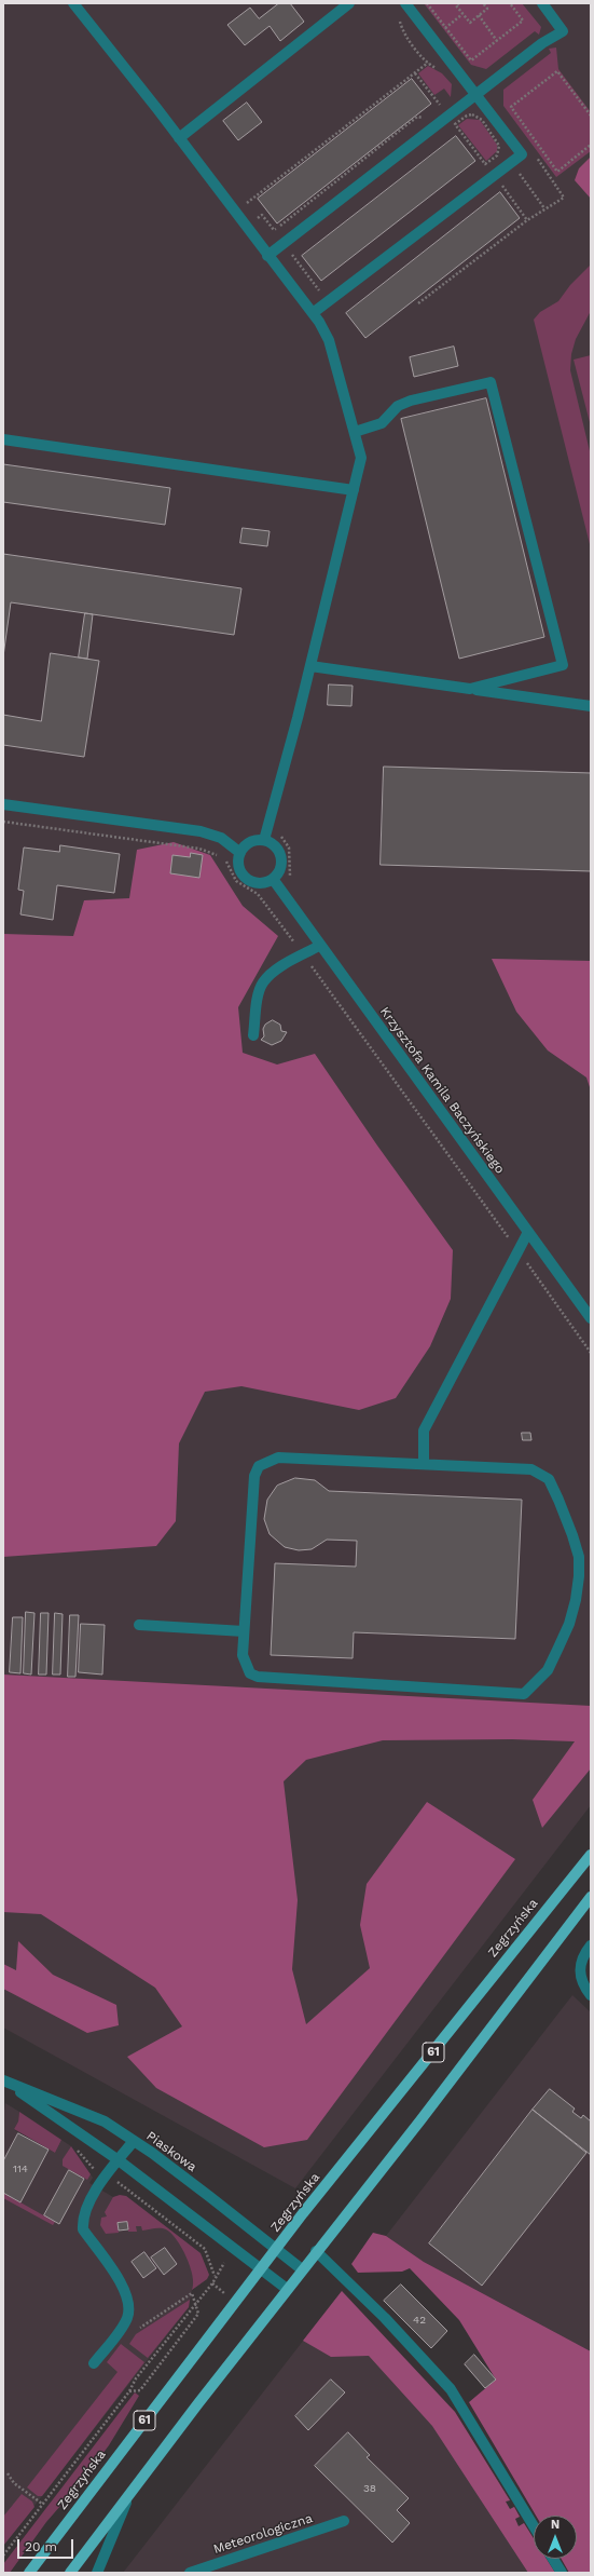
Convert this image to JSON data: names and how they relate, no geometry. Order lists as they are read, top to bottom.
{
  "streets": {
    "main road": ["Zegrzyńska", "61"],
    "street": ["Krzysztofa Kamila Baczyńskiego", "Piaskowa", "Meteorologiczna"]
  },
  "crossings": [
    ["Zegrzyńska", "Piaskowa"],
    ["61", "Piaskowa"]
  ],
  "house_numbers": ["114", "42", "38"],
  "scale_bar": "20 m",
  "north": "top"
}
